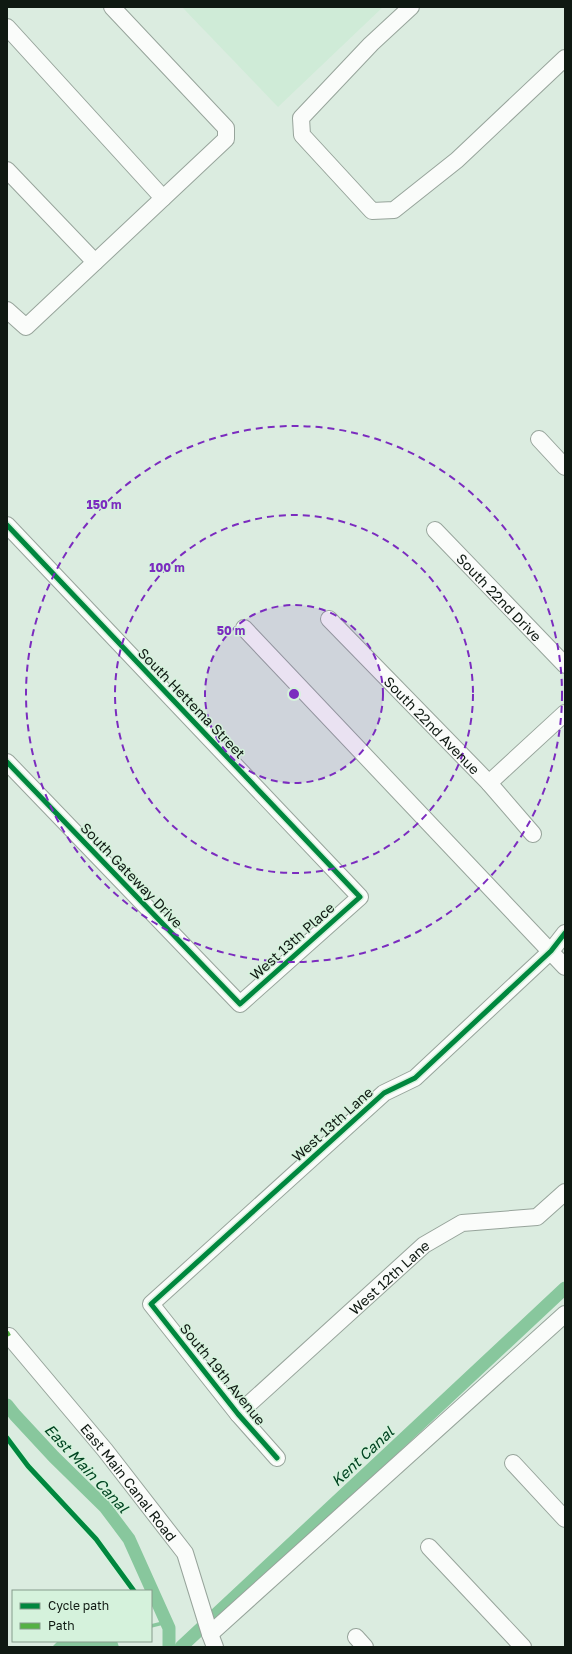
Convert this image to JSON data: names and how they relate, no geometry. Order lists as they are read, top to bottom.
{
  "streets": {
    "street": [
      "South 22nd Drive",
      "South Hettema Street",
      "South 22nd Avenue",
      "South Gateway Drive",
      "West 13th Place",
      "West 13th Lane",
      "West 12th Lane",
      "South 19th Avenue",
      "East Main Canal Road"
    ]
  },
  "crossings": [
    ["South Hettema Street", "West 13th Place"],
    ["South Gateway Drive", "West 13th Place"],
    ["West 13th Lane", "South 19th Avenue"],
    ["West 12th Lane", "South 19th Avenue"]
  ],
  "water": ["Kent Canal", "East Main Canal"],
  "legend": ["Cycle path", "Path"],
  "rings": ["150 m", "100 m", "50 m"]
}
